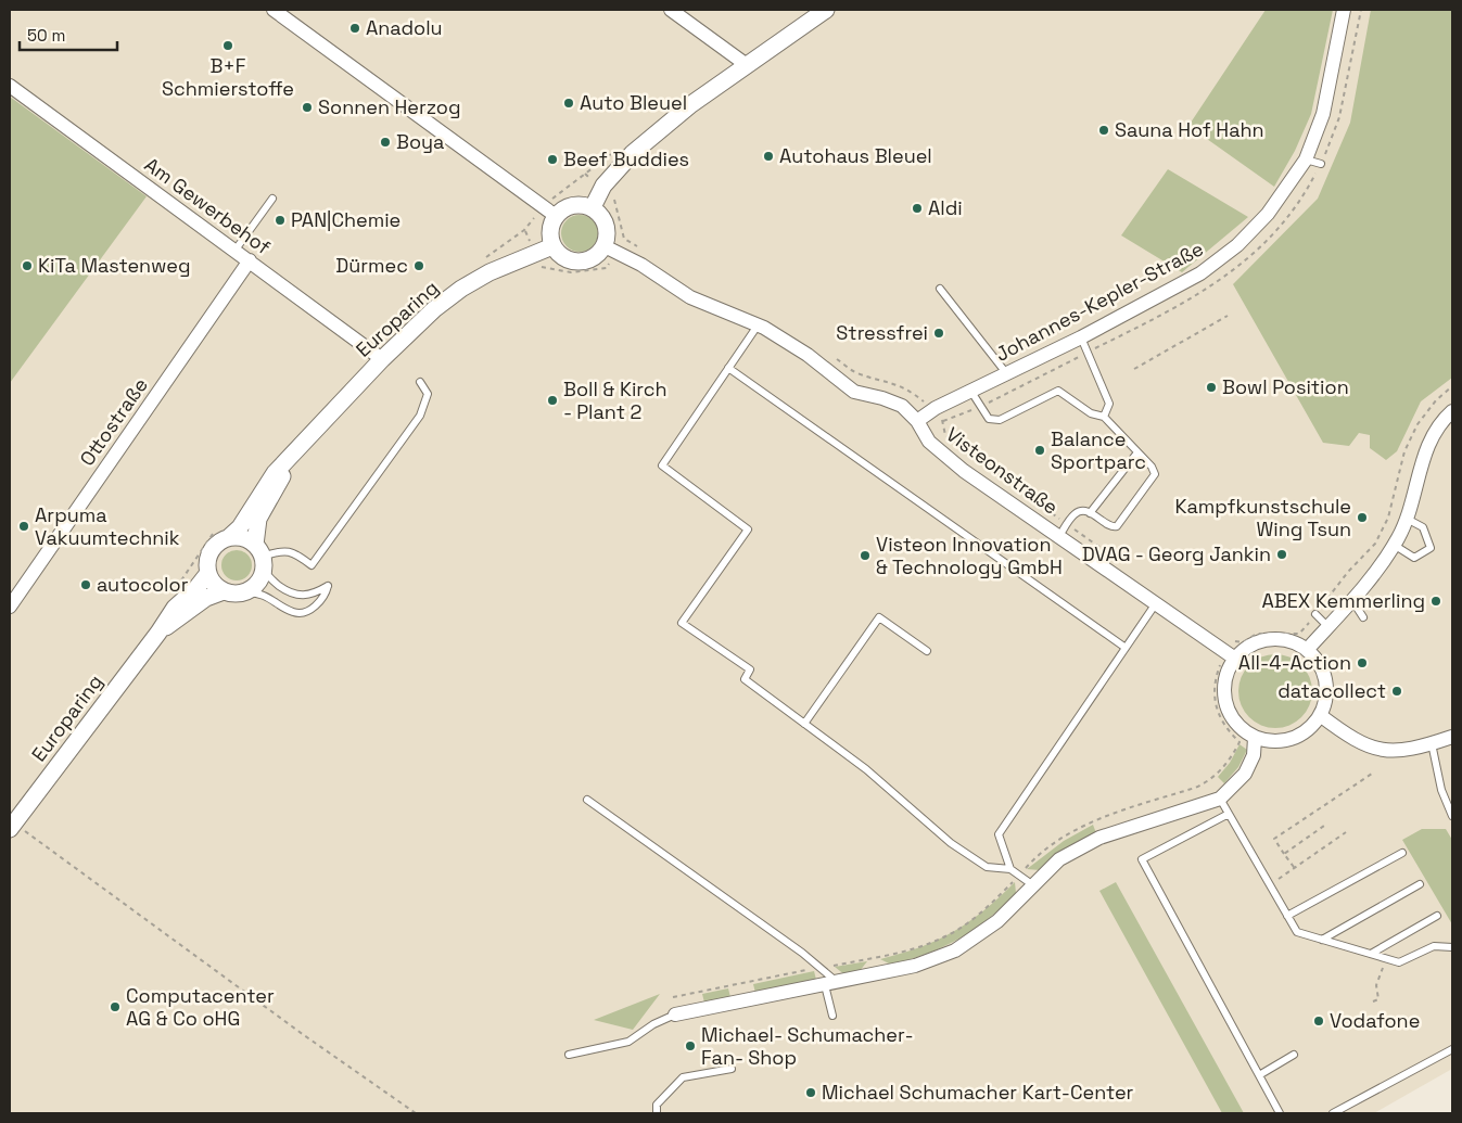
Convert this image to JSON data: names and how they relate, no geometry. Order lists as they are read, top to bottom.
{
  "streets": {
    "street": [
      "Am Gewerbehof",
      "Johannes-Kepler-Straße",
      "Europaring",
      "Ottostraße",
      "Visteonstraße"
    ]
  },
  "crossings": [
    ["Am Gewerbehof", "Europaring"],
    ["Am Gewerbehof", "Ottostraße"],
    ["Johannes-Kepler-Straße", "Visteonstraße"],
    ["Europaring", "Visteonstraße"]
  ],
  "places": [
    "Anadolu",
    "B+F Schmierstoffe",
    "Auto Bleuel",
    "Sonnen Herzog",
    "Sauna Hof Hahn",
    "Boya",
    "Autohaus Bleuel",
    "Beef Buddies",
    "Aldi",
    "PAN|Chemie",
    "KiTa Mastenweg",
    "Dürmec",
    "Stressfrei",
    "Bowl Position",
    "Boll & Kirch - Plant 2",
    "Balance Sportparc",
    "Kampfkunstschule Wing Tsun",
    "Arpuma Vakuumtechnik",
    "DVAG - Georg Jankin",
    "Visteon Innovation & Technology GmbH",
    "autocolor",
    "ABEX Kemmerling",
    "All-4-Action",
    "datacollect",
    "Computacenter AG & Co oHG",
    "Vodafone",
    "Michael- Schumacher- Fan- Shop",
    "Michael Schumacher Kart-Center"
  ],
  "scale_bar": "50 m"
}
